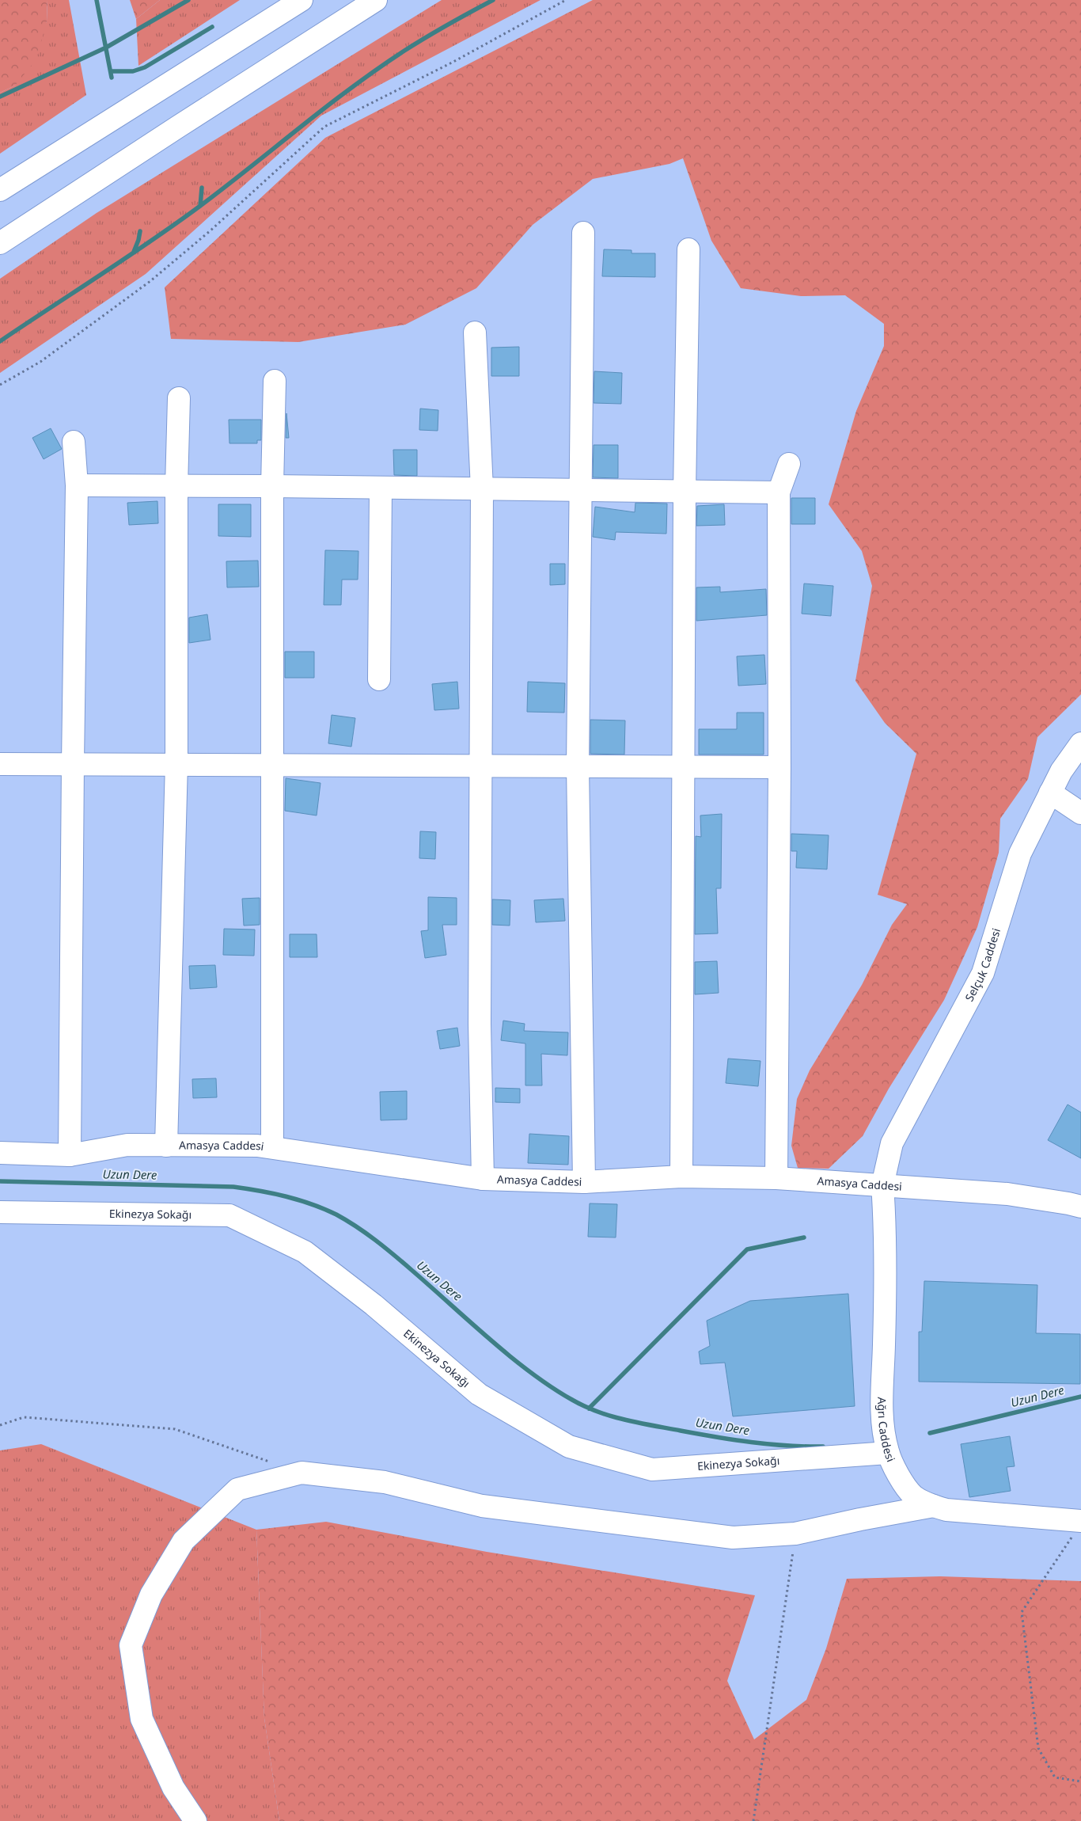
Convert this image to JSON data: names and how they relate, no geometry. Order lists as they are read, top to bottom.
{
  "streets": {
    "main road": [
      "Selçuk Caddesi",
      "Amasya Caddesi",
      "Ekinezya Sokağı",
      "Ağrı Caddesi"
    ]
  },
  "crossings": [
    ["Selçuk Caddesi", "Amasya Caddesi"],
    ["Selçuk Caddesi", "Ağrı Caddesi"],
    ["Amasya Caddesi", "Ağrı Caddesi"],
    ["Ekinezya Sokağı", "Ağrı Caddesi"]
  ],
  "water": ["Uzun Dere"]
}
